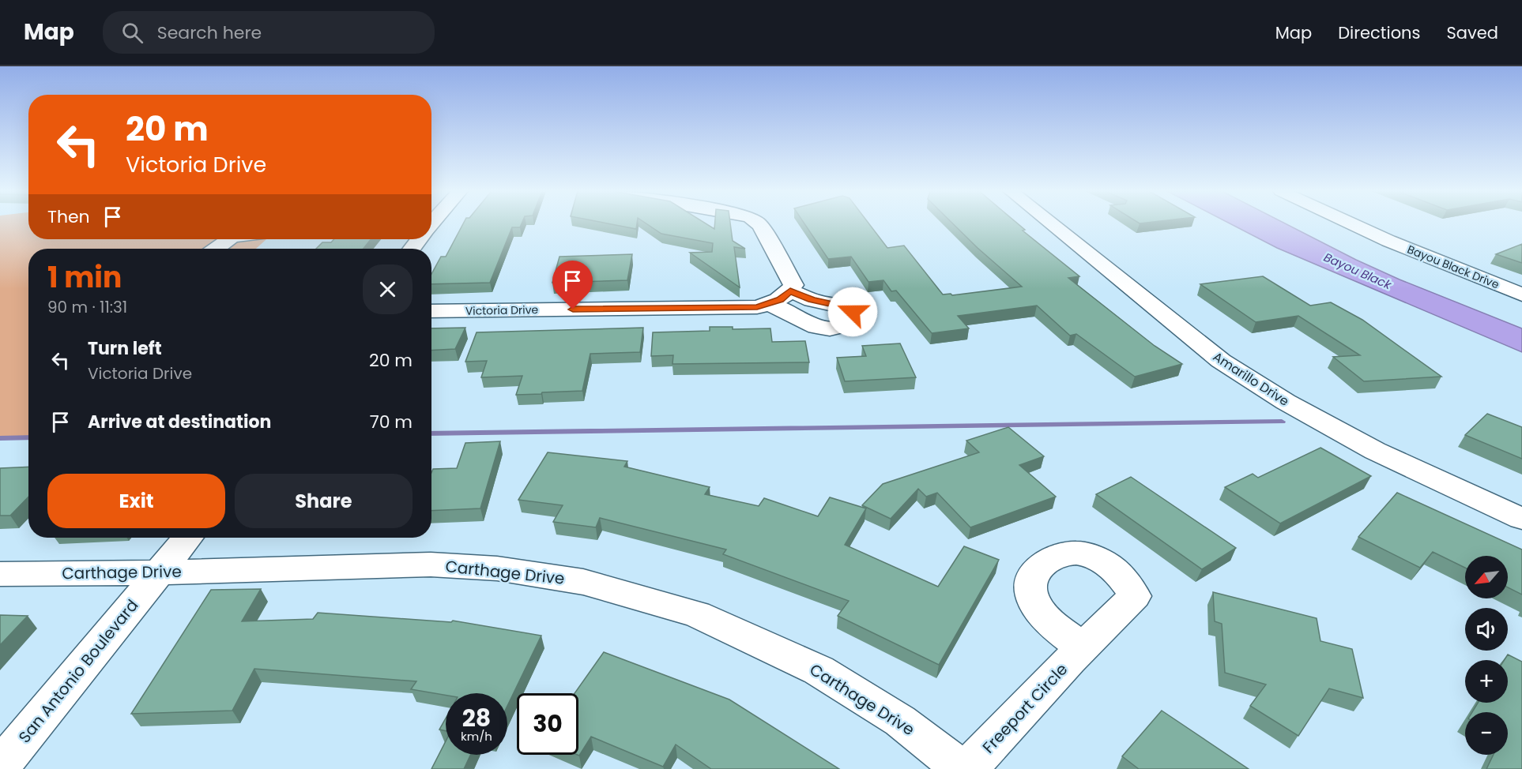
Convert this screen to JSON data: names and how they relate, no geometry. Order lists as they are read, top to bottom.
{
  "streets": {
    "street": [
      "Bayou Black Drive",
      "Victoria Drive",
      "Amarillo Drive",
      "Carthage Drive",
      "San Antonio Boulevard",
      "Freeport Circle"
    ]
  },
  "crossings": [
    ["Carthage Drive", "San Antonio Boulevard"]
  ],
  "water": ["Bayou Black"],
  "north": "bottom left",
  "page": {
    "header": "Map",
    "search": "Search here",
    "nav": ["Map", "Directions", "Saved"],
    "turn": ["20 m", "Victoria Drive"],
    "then": "Then",
    "heading": ["1 min", "90 m · 11:31"],
    "list": [
      {
        "name": "Turn left",
        "note": "Victoria Drive",
        "value": "20 m"
      },
      {
        "name": "Arrive at destination",
        "value": "70 m"
      }
    ],
    "buttons": ["Exit", "Share"],
    "map_buttons": ["+", "−"],
    "speed": "28 km/h",
    "limit": "30"
  }
}
